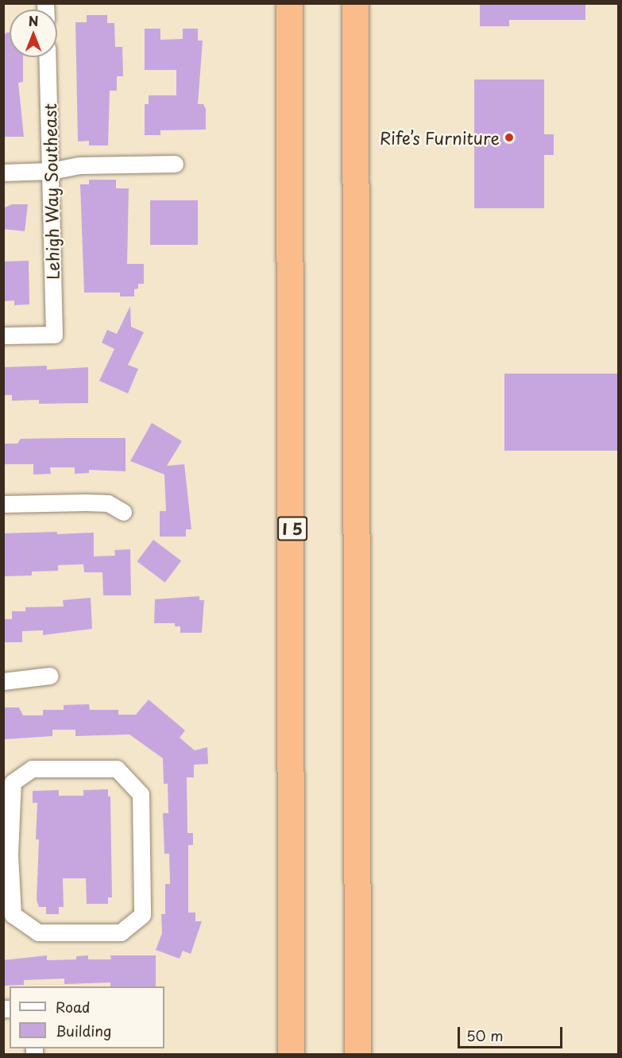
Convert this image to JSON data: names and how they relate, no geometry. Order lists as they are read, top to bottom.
{
  "streets": {
    "highway": ["I 5"],
    "street": ["Lehigh Way Southeast"]
  },
  "places": ["Rife’s Furniture"],
  "legend": ["Road", "Building"],
  "scale_bar": "50 m",
  "north": "top"
}
